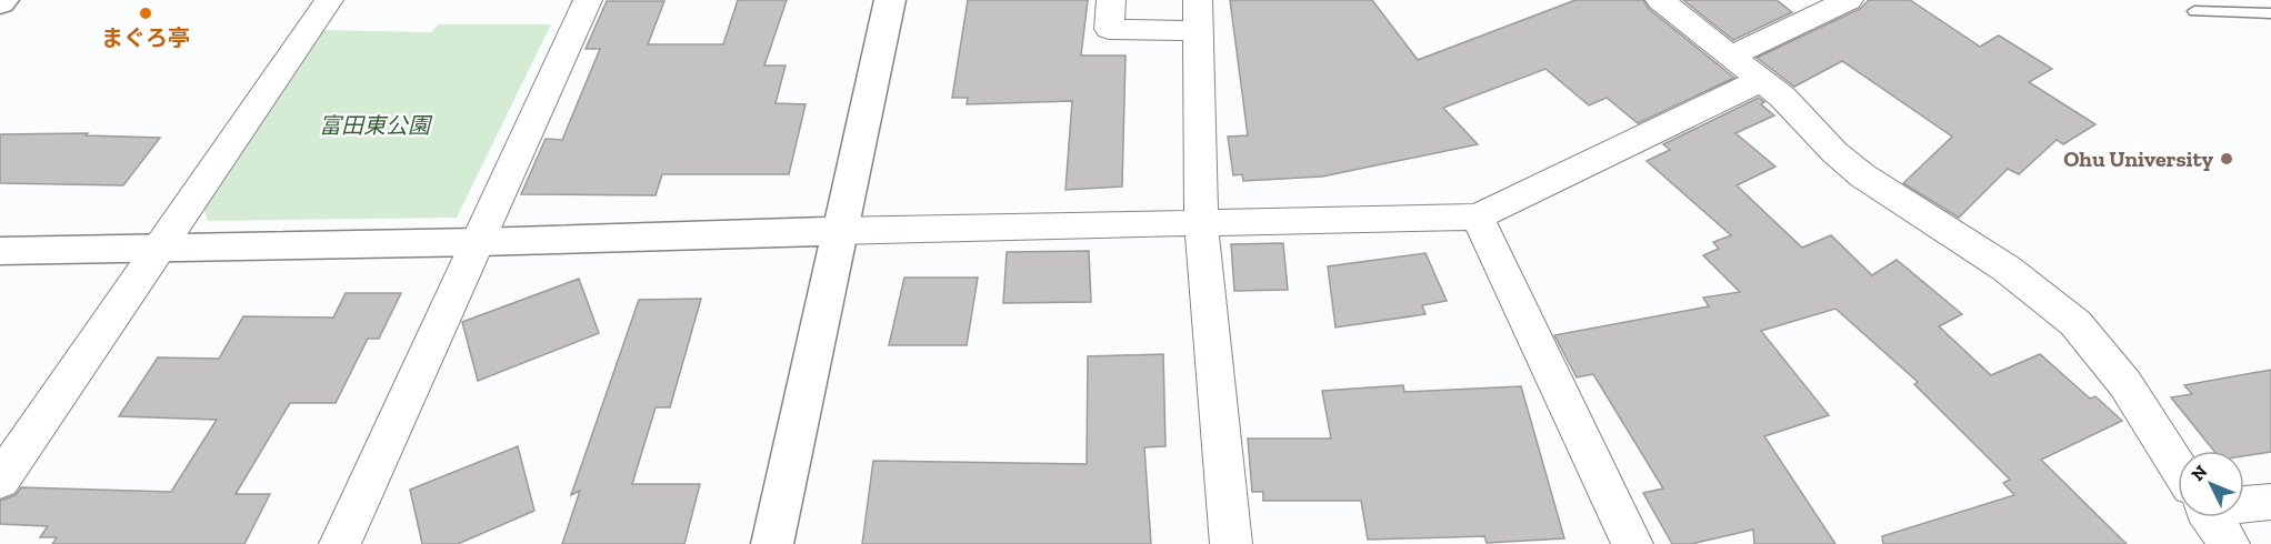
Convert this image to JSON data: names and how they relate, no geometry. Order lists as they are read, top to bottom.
{
  "parks": ["富田東公園"],
  "places": ["まぐろ亭", "Ohu University"],
  "north": "top left"
}
